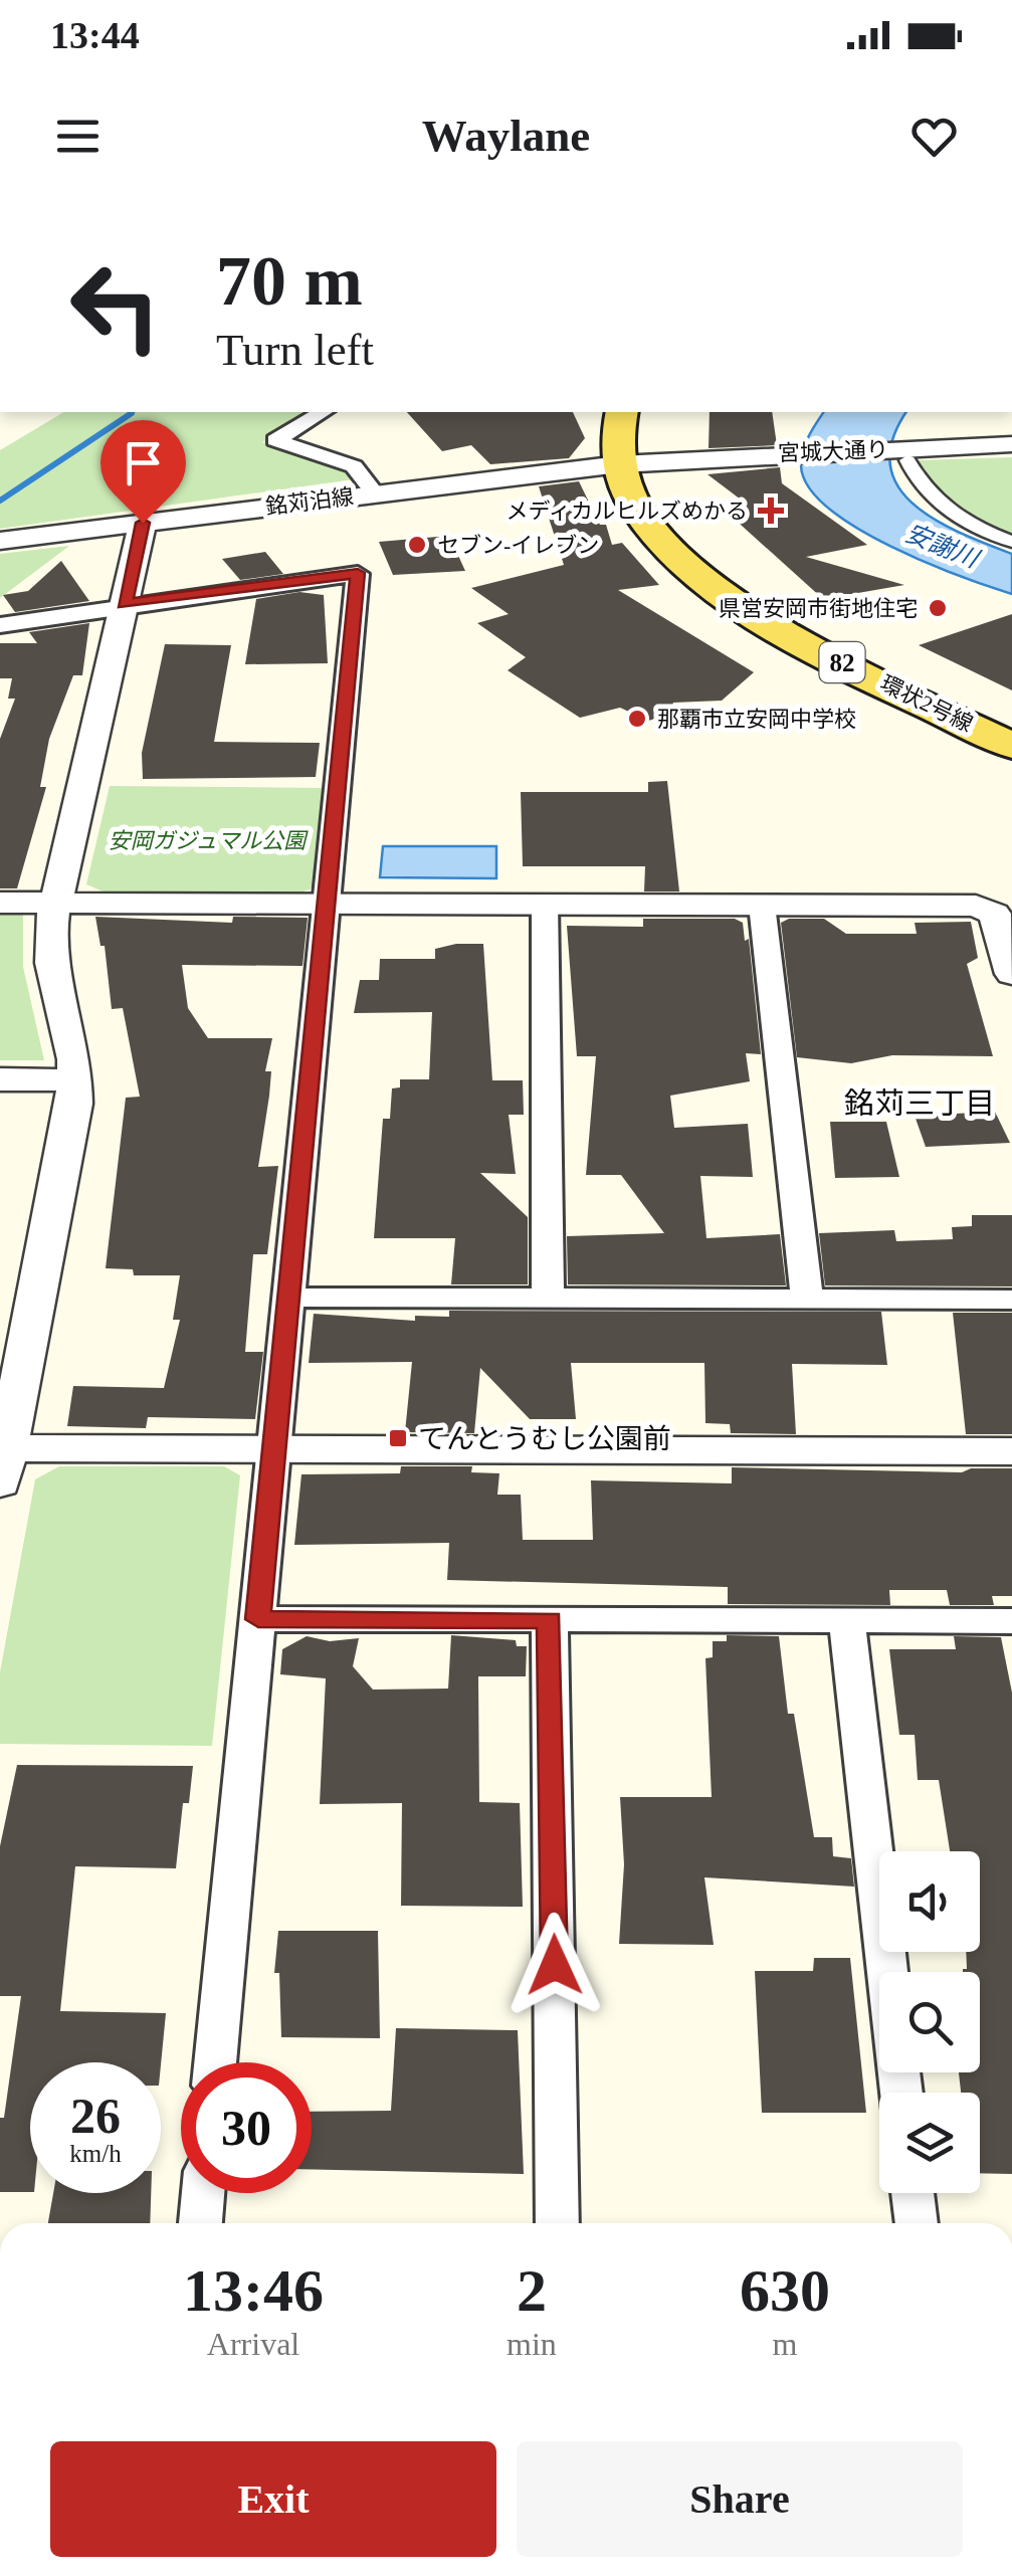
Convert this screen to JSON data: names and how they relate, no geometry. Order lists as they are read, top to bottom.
{
  "streets": {
    "main road": ["82", "環状2号線"],
    "street": ["宮城大通り", "銘苅泊線"]
  },
  "crossings": [
    ["宮城大通り", "銘苅泊線"],
    ["宮城大通り", "環状2号線"],
    ["銘苅泊線", "環状2号線"]
  ],
  "districts": ["銘苅三丁目"],
  "water": ["安謝川"],
  "parks": ["安岡ガジュマル公園"],
  "places": {
    "health": ["メディカルヒルズめかる"],
    "other": ["セブン-イレブン", "県営安岡市街地住宅", "那覇市立安岡中学校"],
    "transit": ["てんとうむし公園前"]
  },
  "page": {
    "status": "13:44",
    "header": "Waylane",
    "turn": ["70 m", "Turn left"],
    "speed": "26 km/h",
    "limit": "30",
    "eta": [
      "13:46",
      "Arrival",
      "2",
      "min",
      "630",
      "m"
    ],
    "buttons": ["Exit", "Share"]
  }
}
